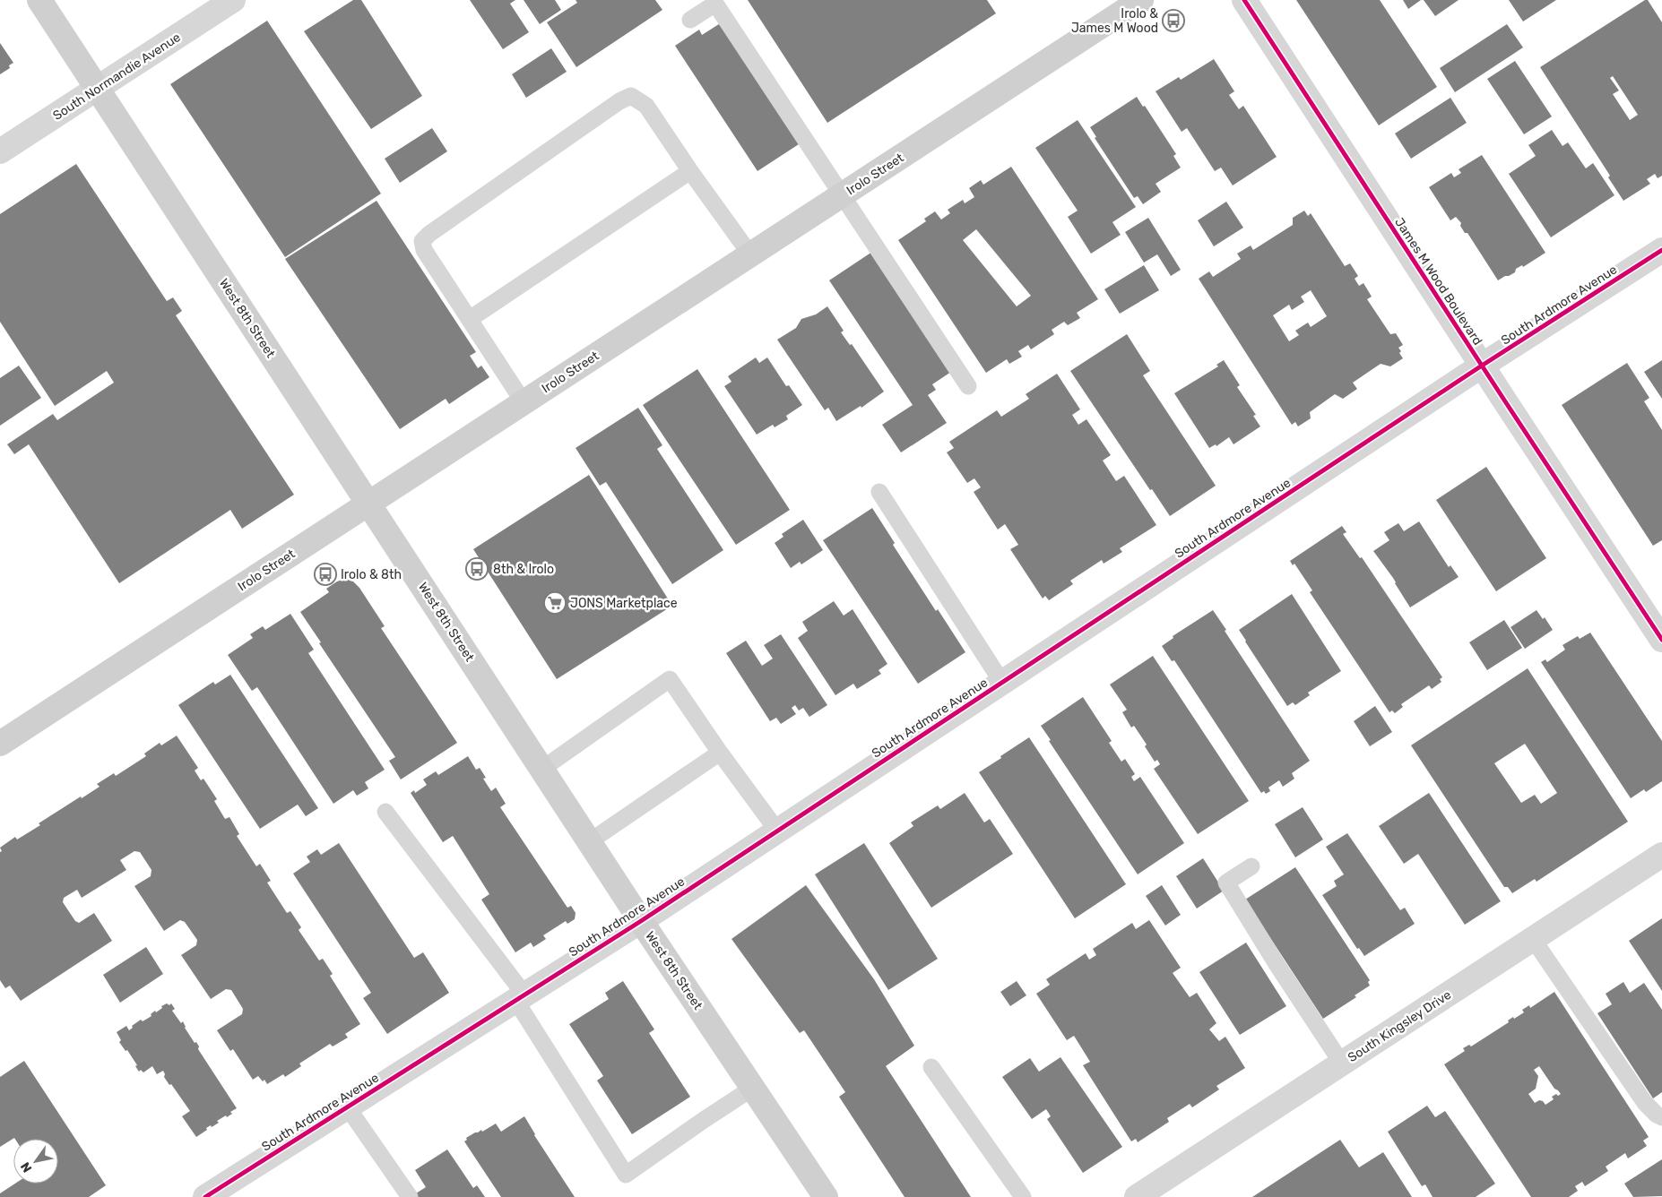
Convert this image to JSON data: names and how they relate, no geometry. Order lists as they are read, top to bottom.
{
  "streets": {
    "main road": ["Irolo Street", "West 8th Street"],
    "street": [
      "South Normandie Avenue",
      "James M Wood Boulevard",
      "South Ardmore Avenue",
      "South Kingsley Drive"
    ]
  },
  "crossings": [
    ["South Normandie Avenue", "West 8th Street"],
    ["Irolo Street", "West 8th Street"],
    ["James M Wood Boulevard", "South Ardmore Avenue"],
    ["South Ardmore Avenue", "West 8th Street"]
  ],
  "places": {
    "bus stop": ["Irolo & James M Wood", "8th & Irolo", "Irolo & 8th"],
    "supermarket": ["JONS Marketplace"]
  },
  "north": "bottom left"
}
